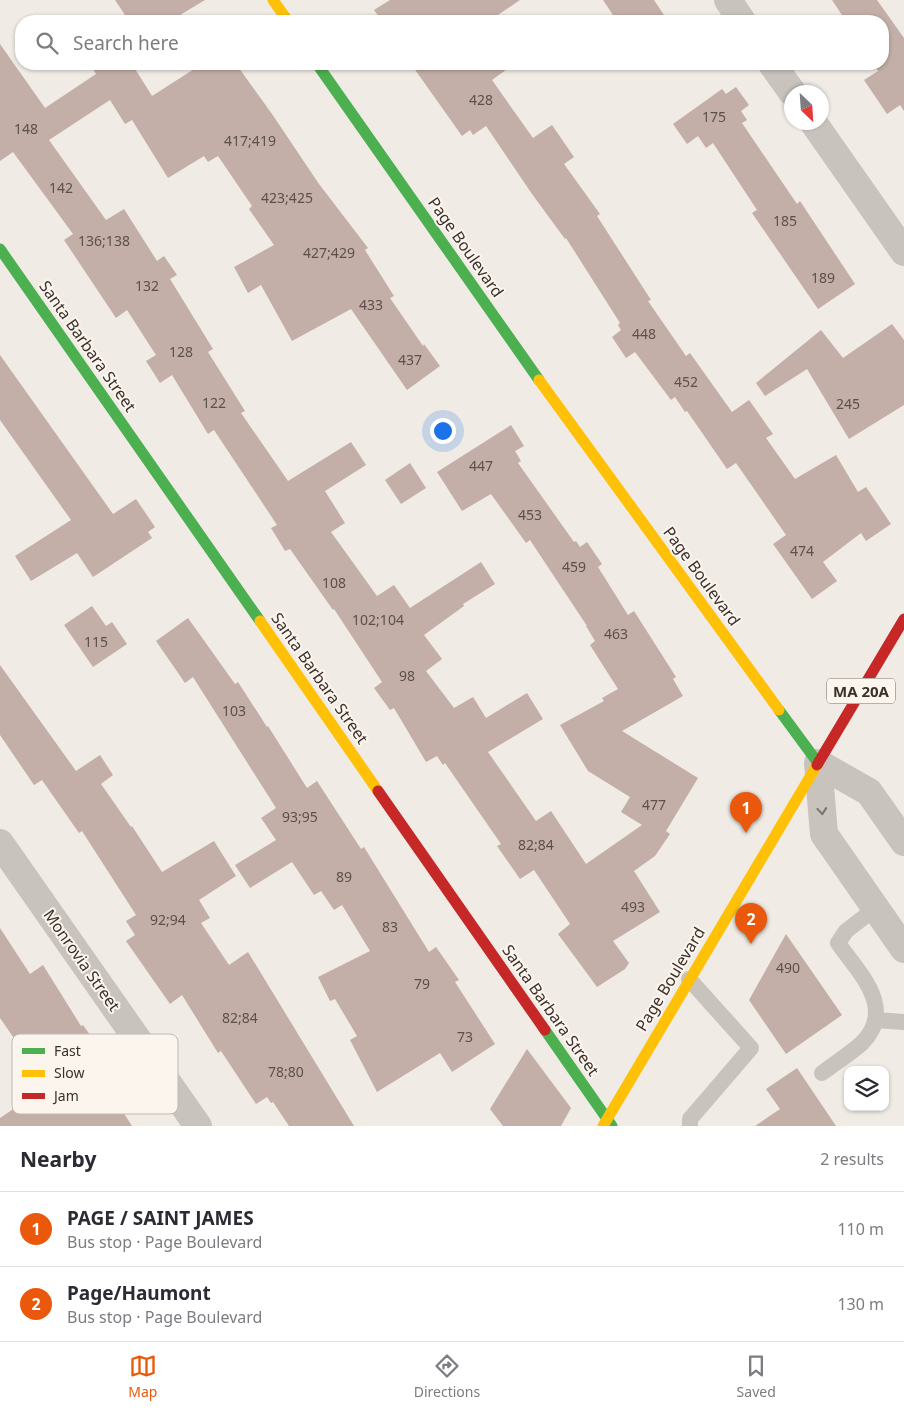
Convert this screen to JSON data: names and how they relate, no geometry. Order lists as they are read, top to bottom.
{
  "streets": {
    "street": [
      "Page Boulevard",
      "Santa Barbara Street",
      "MA 20A",
      "Monrovia Street"
    ]
  },
  "crossings": [
    ["Page Boulevard", "Santa Barbara Street"],
    ["Page Boulevard", "MA 20A"]
  ],
  "house_numbers": [
    "428",
    "175",
    "148",
    "417;419",
    "142",
    "423;425",
    "185",
    "136;138",
    "427;429",
    "189",
    "132",
    "433",
    "448",
    "128",
    "437",
    "452",
    "122",
    "245",
    "447",
    "453",
    "474",
    "459",
    "108",
    "102;104",
    "463",
    "115",
    "98",
    "103",
    "477",
    "93;95",
    "82;84",
    "89",
    "493",
    "92;94",
    "83",
    "490",
    "79",
    "82;84",
    "73",
    "78;80"
  ],
  "legend": ["Fast", "Slow", "Jam"],
  "north": "bottom right",
  "page": {
    "search": "Search here",
    "pins": ["1", "2"],
    "heading": ["Nearby", "2 results"],
    "list": [
      {
        "mark": "1",
        "name": "PAGE / SAINT JAMES",
        "note": "Bus stop · Page Boulevard",
        "value": "110 m"
      },
      {
        "mark": "2",
        "name": "Page/Haumont",
        "note": "Bus stop · Page Boulevard",
        "value": "130 m"
      }
    ],
    "nav": ["Map", "Directions", "Saved"]
  }
}
